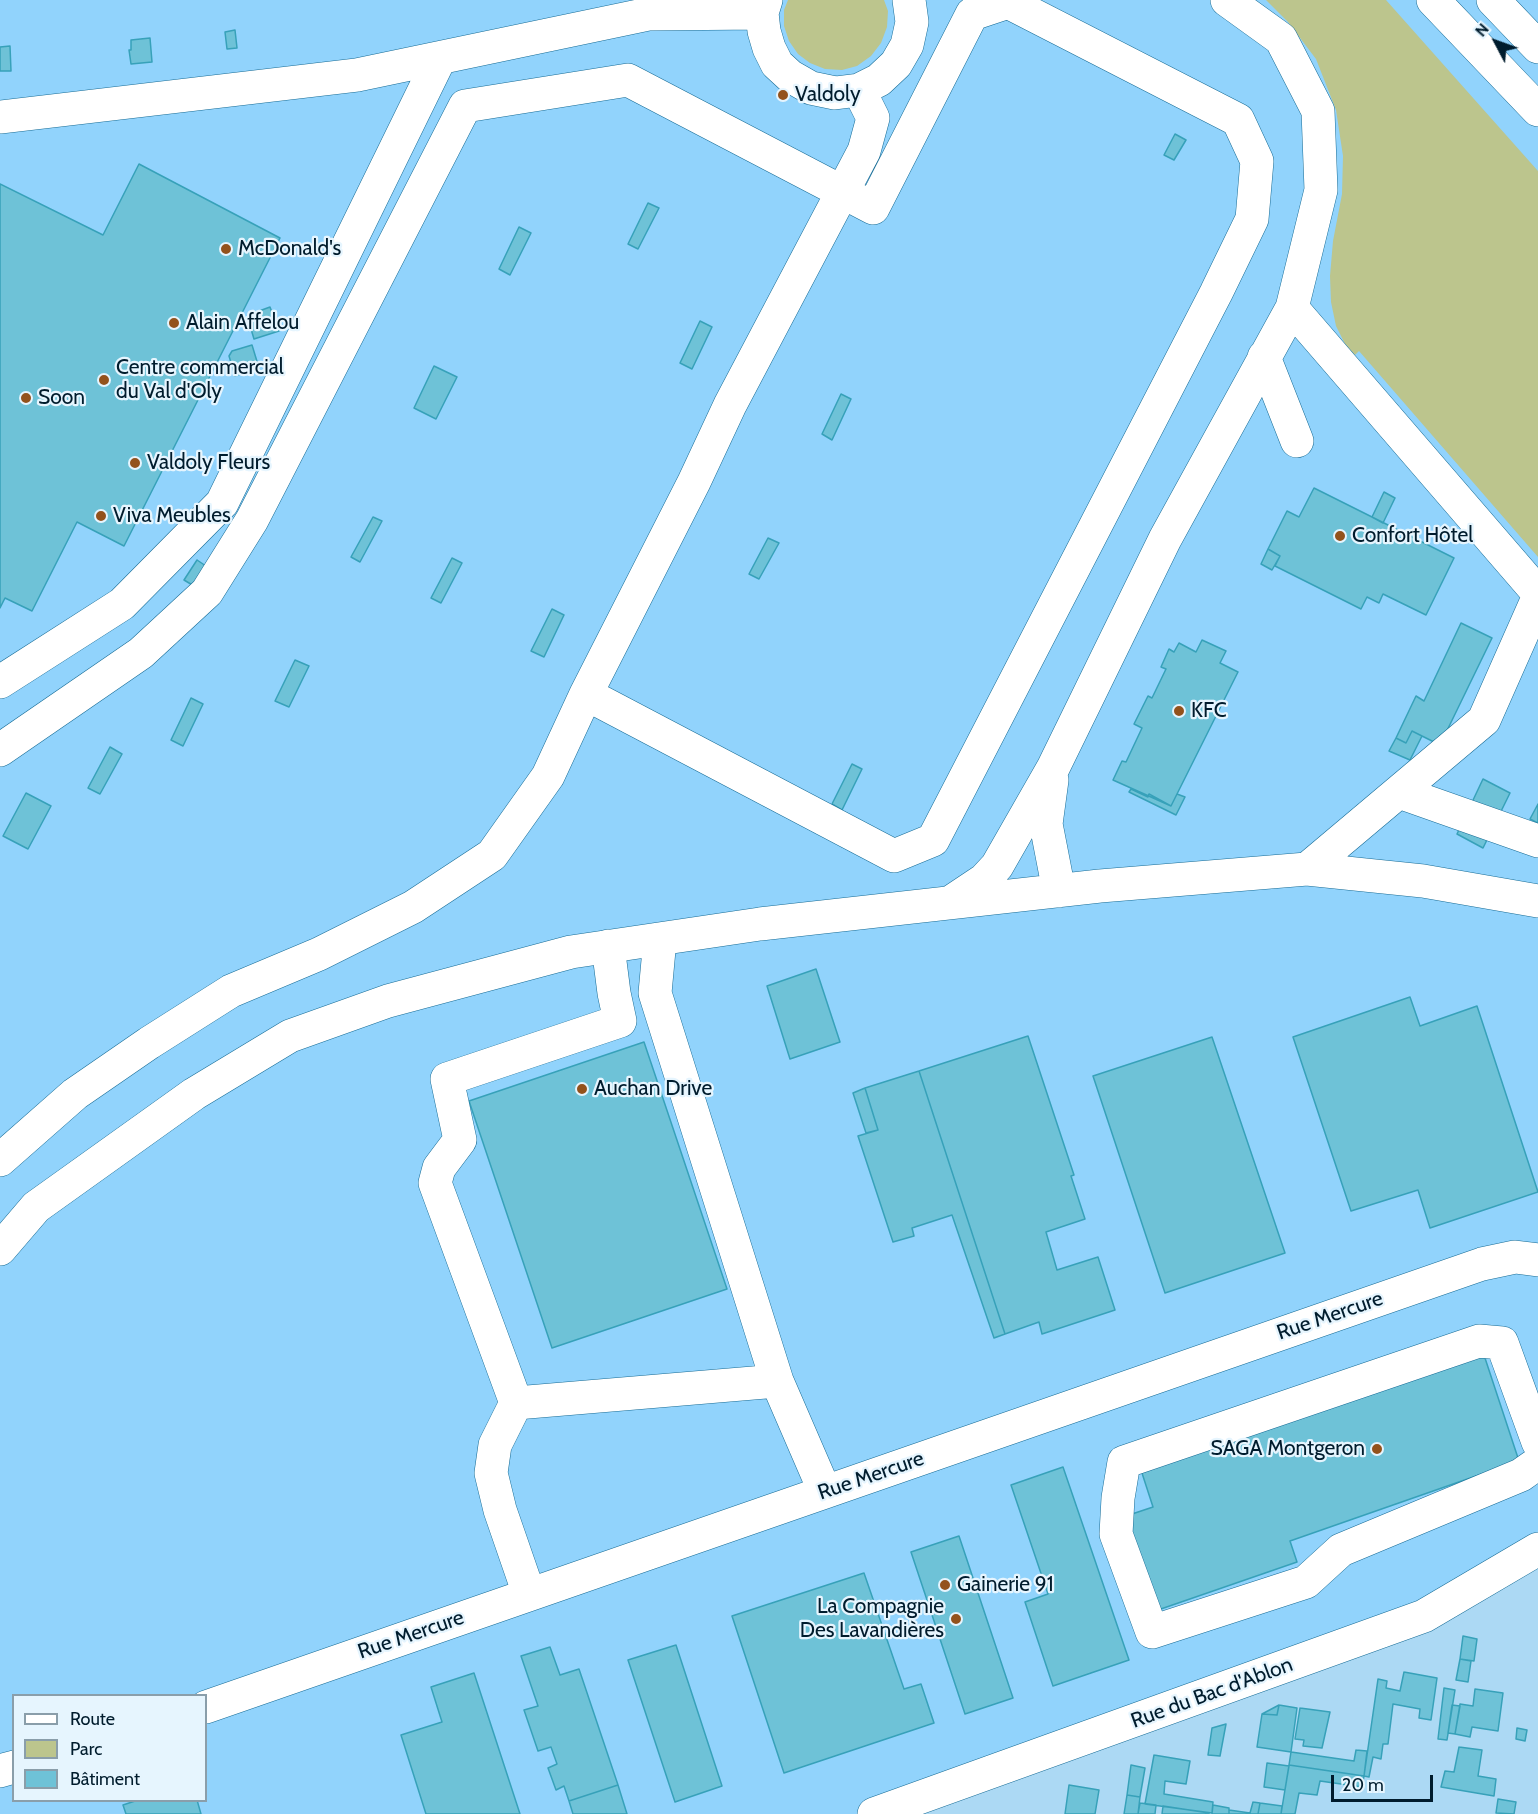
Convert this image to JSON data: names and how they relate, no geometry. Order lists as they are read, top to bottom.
{
  "streets": {
    "street": ["Rue Mercure", "Rue du Bac d'Ablon"]
  },
  "places": [
    "Valdoly",
    "McDonald's",
    "Alain Affelou",
    "Centre commercial du Val d'Oly",
    "Soon",
    "Valdoly Fleurs",
    "Viva Meubles",
    "Confort Hôtel",
    "KFC",
    "Auchan Drive",
    "SAGA Montgeron",
    "Gainerie 91",
    "La Compagnie Des Lavandières"
  ],
  "legend": ["Route", "Parc", "Bâtiment"],
  "scale_bar": "20 m",
  "north": "top left"
}
